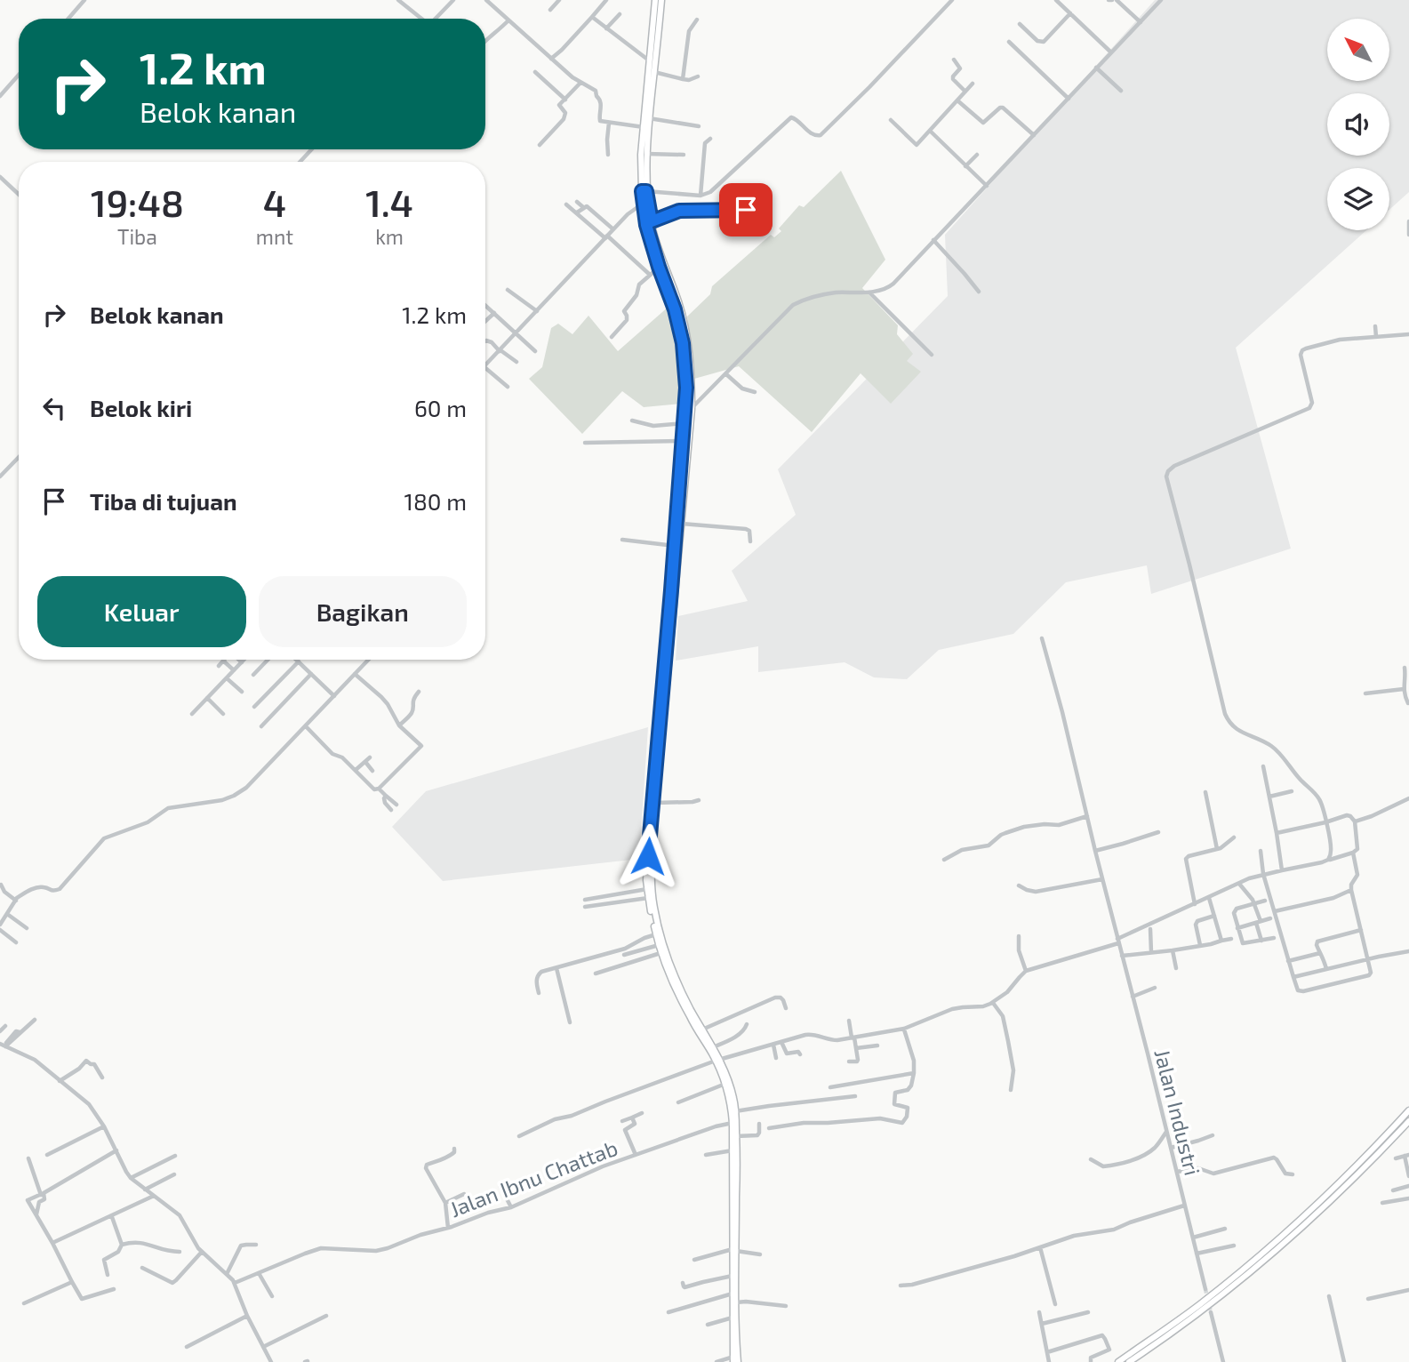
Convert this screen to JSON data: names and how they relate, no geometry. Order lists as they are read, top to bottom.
{
  "streets": {
    "street": ["Jalan Industri", "Jalan Ibnu Chattab"]
  },
  "north": "top left",
  "page": {
    "turn": ["1.2 km", "Belok kanan"],
    "eta": [
      "19:48",
      "Tiba",
      "4",
      "mnt",
      "1.4",
      "km"
    ],
    "list": [
      {
        "name": "Belok kanan",
        "value": "1.2 km"
      },
      {
        "name": "Belok kiri",
        "value": "60 m"
      },
      {
        "name": "Tiba di tujuan",
        "value": "180 m"
      }
    ],
    "buttons": ["Keluar", "Bagikan"]
  }
}
